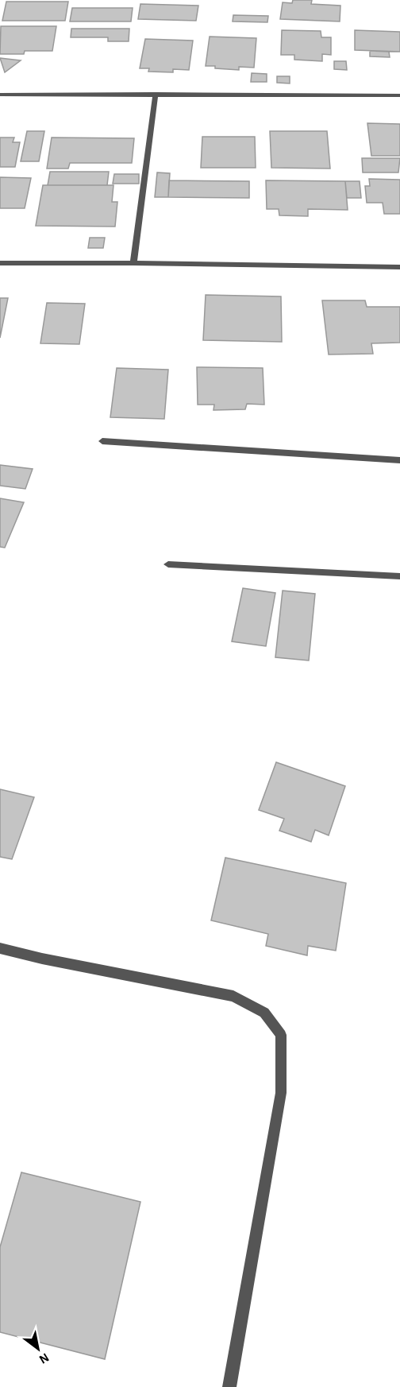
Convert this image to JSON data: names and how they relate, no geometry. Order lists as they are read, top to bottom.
{
  "north": "bottom right"
}
